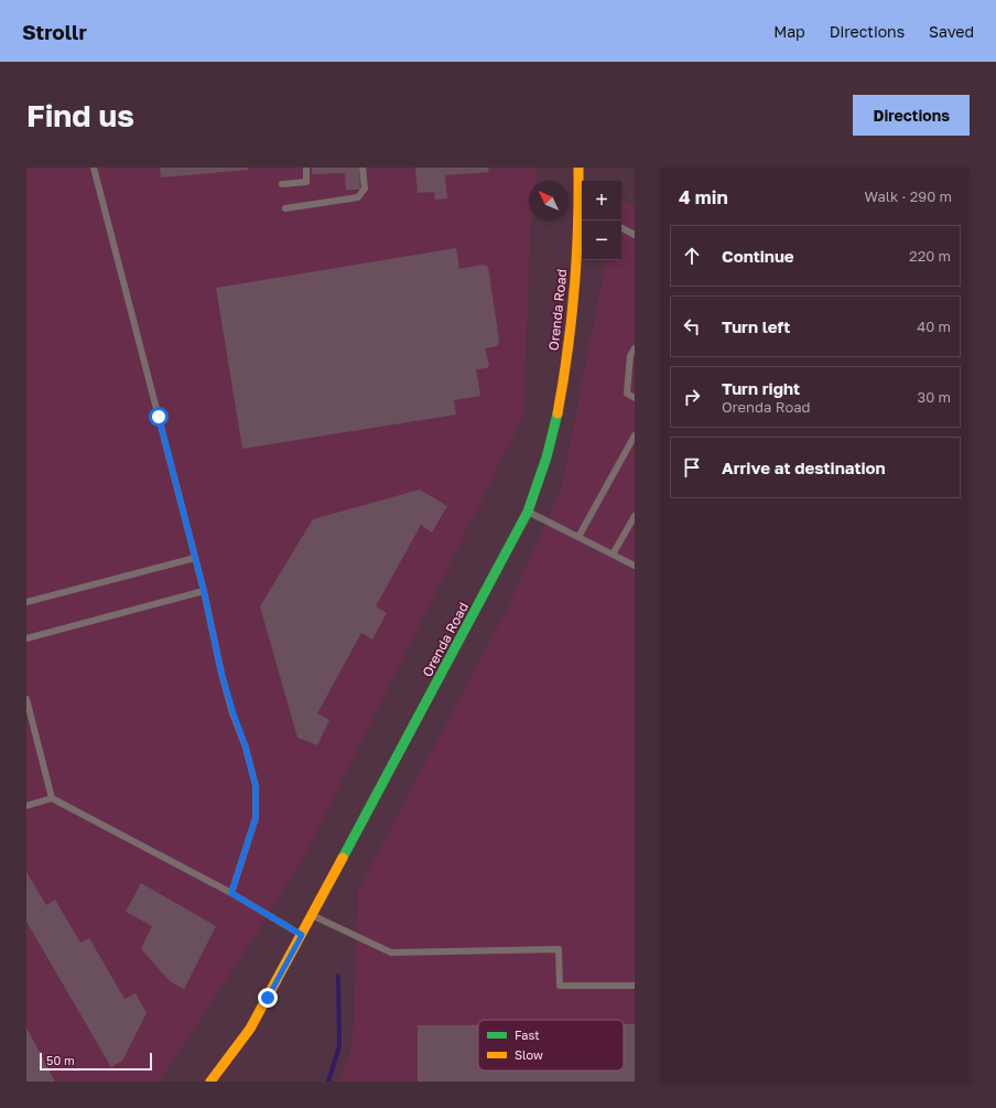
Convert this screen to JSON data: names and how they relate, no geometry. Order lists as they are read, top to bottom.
{
  "streets": {
    "street": ["Orenda Road"]
  },
  "legend": ["Fast", "Slow"],
  "scale_bar": "50 m",
  "north": "top left",
  "page": {
    "header": "Strollr",
    "nav": ["Map", "Directions", "Saved"],
    "buttons": "Directions",
    "title": "Find us",
    "heading": ["4 min", "Walk · 290 m"],
    "map_buttons": ["+", "−"],
    "list": [
      ["Continue", "220 m"],
      ["Turn left", "40 m"],
      ["Turn right", "Orenda Road", "30 m"],
      "Arrive at destination"
    ],
    "scale": "50 m"
  }
}
